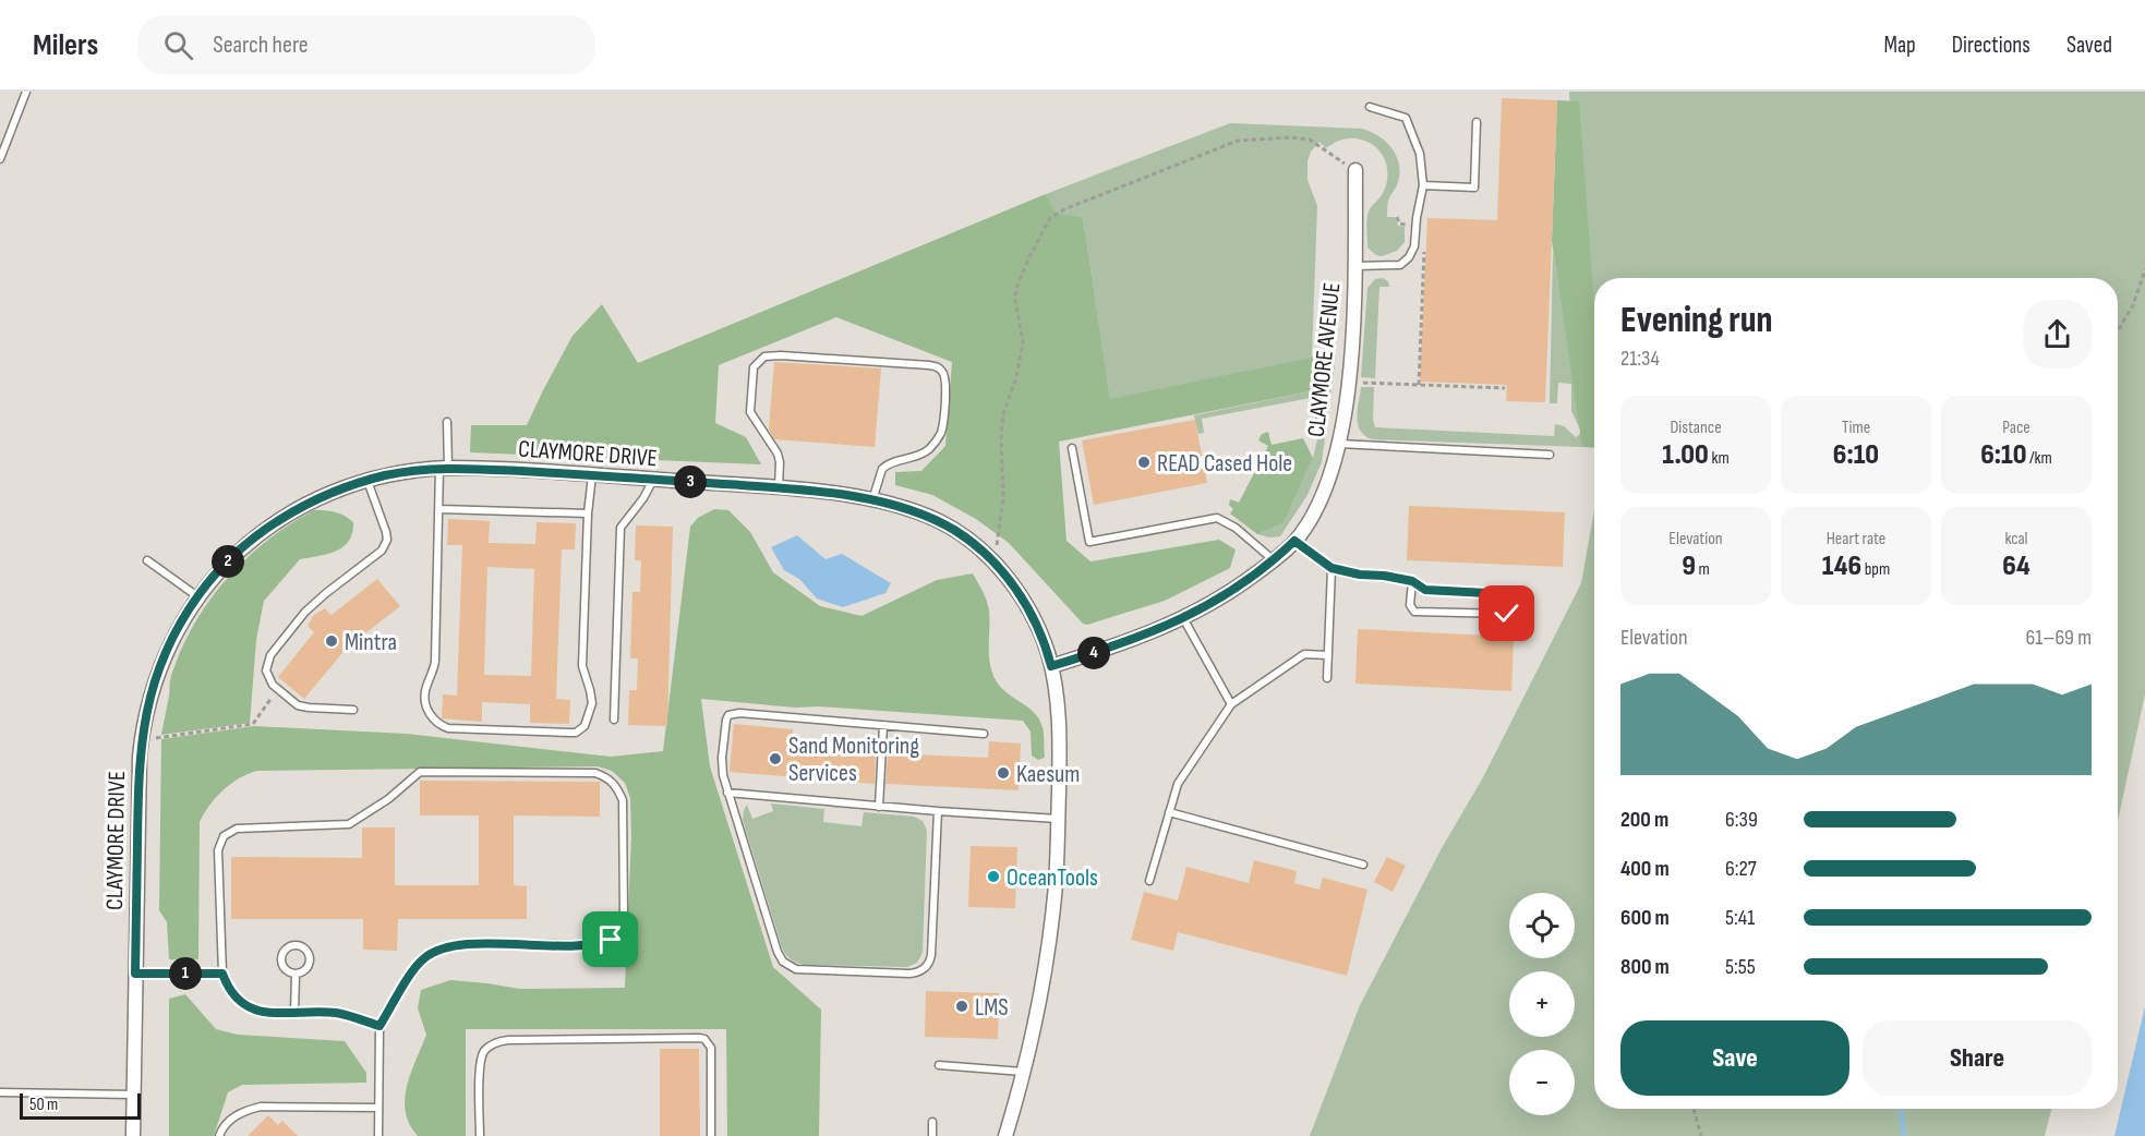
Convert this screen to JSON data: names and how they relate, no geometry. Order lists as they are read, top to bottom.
{
  "streets": {
    "street": ["CLAYMORE AVENUE", "CLAYMORE DRIVE"]
  },
  "crossings": [
    ["CLAYMORE AVENUE", "CLAYMORE DRIVE"]
  ],
  "places": [
    "READ Cased Hole",
    "Mintra",
    "Sand Monitoring Services",
    "Kaesum",
    "OceanTools",
    "LMS"
  ],
  "scale_bar": "50 m",
  "page": {
    "header": "Milers",
    "search": "Search here",
    "nav": ["Map", "Directions", "Saved"],
    "heading": ["Evening run", "21:34"],
    "stats": [
      ["Distance", "1.00 km"],
      ["Time", "6:10"],
      ["Pace", "6:10 /km"],
      ["Elevation", "9 m"],
      ["Heart rate", "146 bpm"],
      ["kcal", "64"]
    ],
    "pins": [
      "3",
      "2",
      "4",
      "1"
    ],
    "chart": ["Elevation", "61–69 m"],
    "list": [
      {
        "name": "200 m",
        "note": "6:39"
      },
      {
        "name": "400 m",
        "note": "6:27"
      },
      {
        "name": "600 m",
        "note": "5:41"
      },
      {
        "name": "800 m",
        "note": "5:55"
      }
    ],
    "map_buttons": ["+", "−"],
    "buttons": ["Save", "Share"],
    "scale": "50 m"
  }
}
